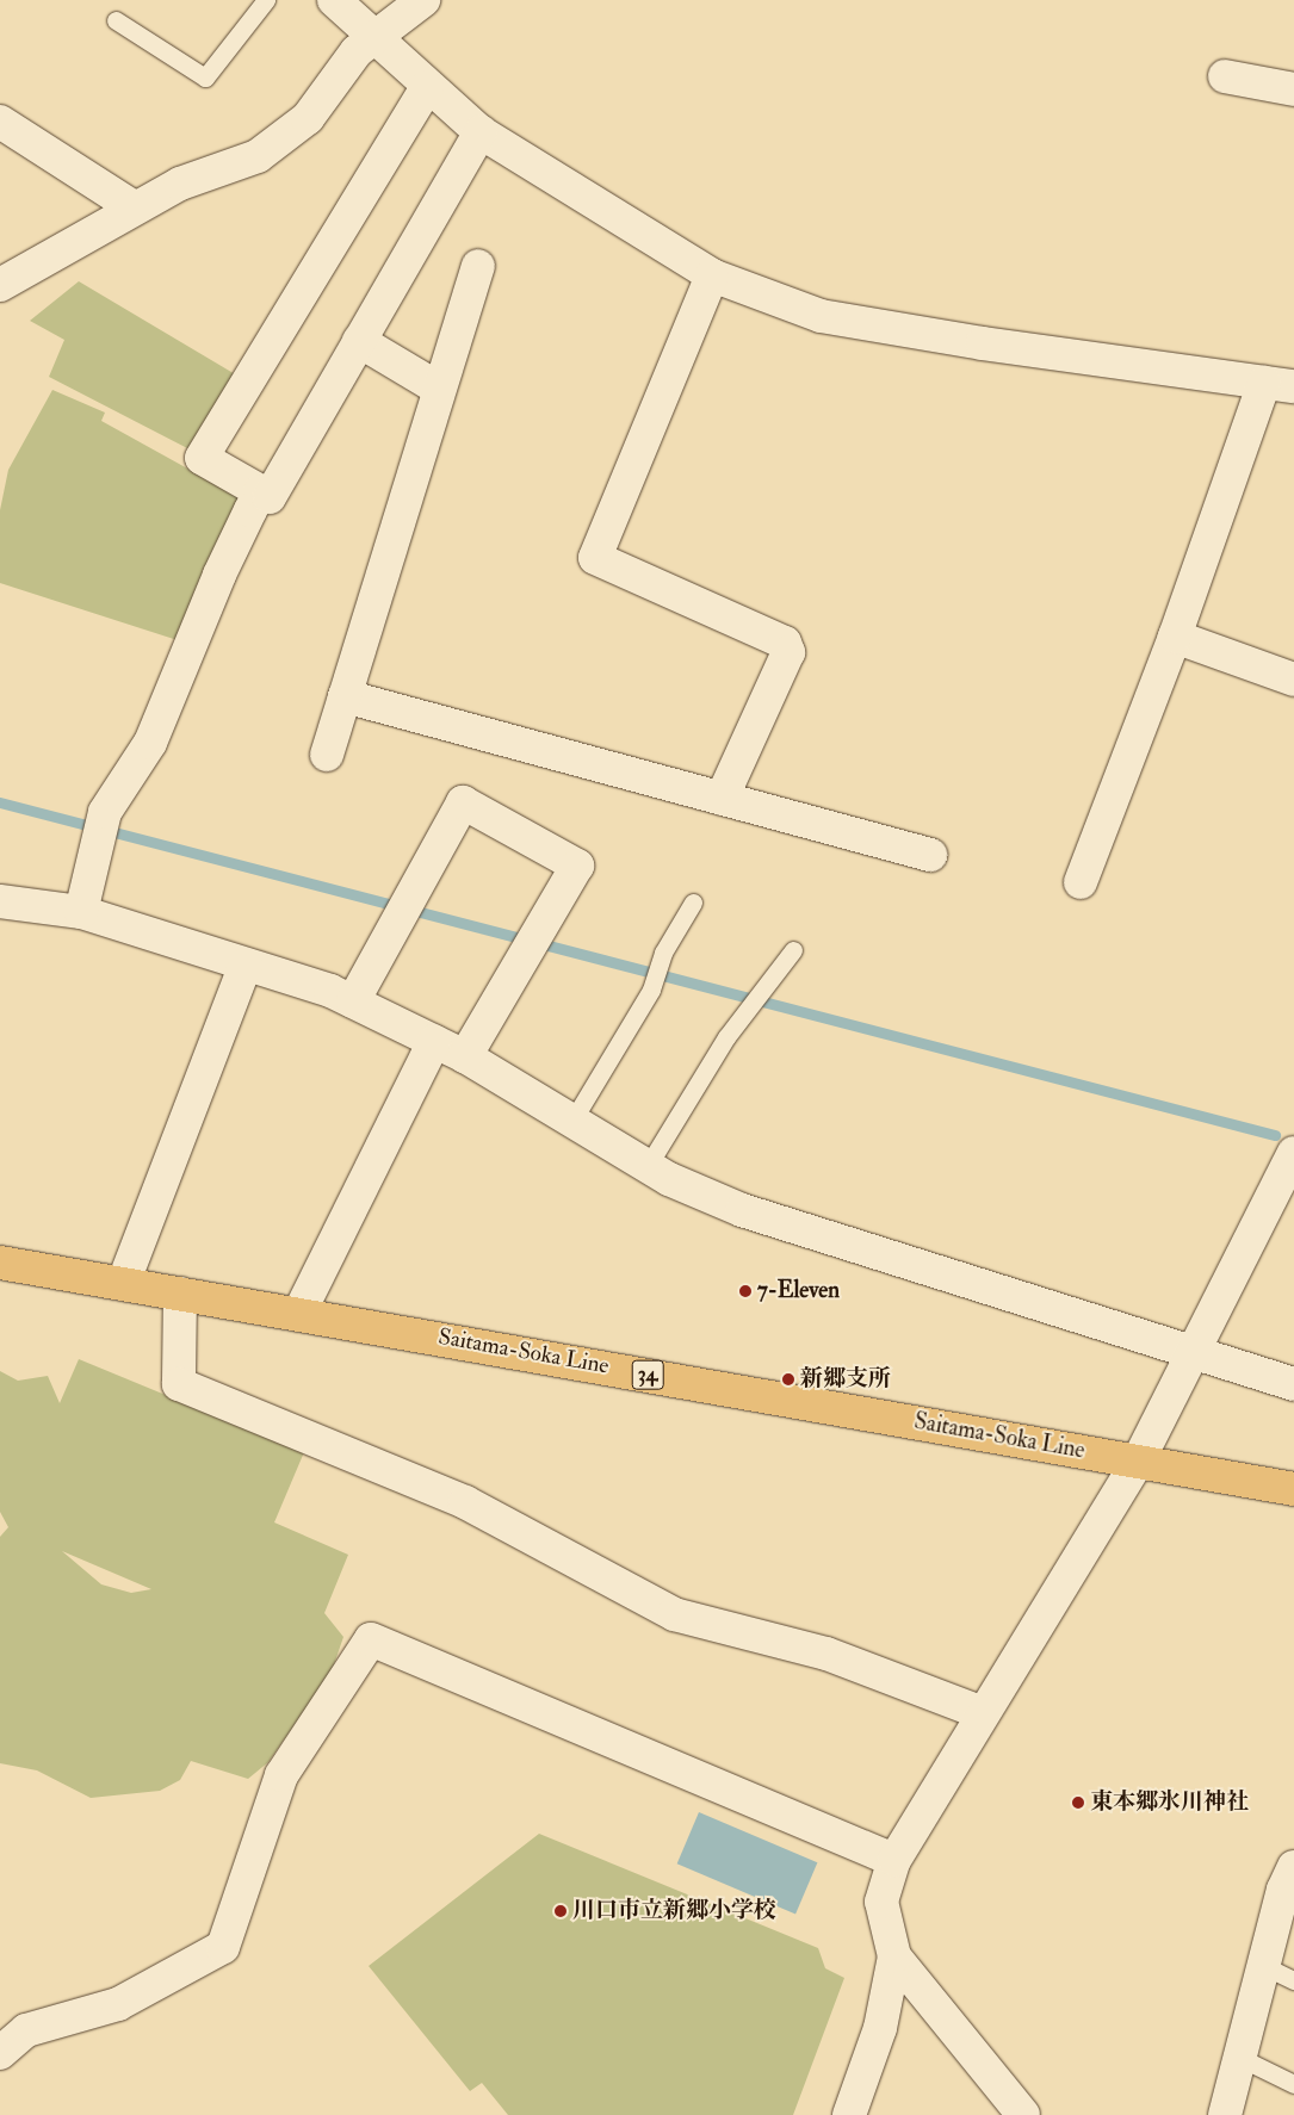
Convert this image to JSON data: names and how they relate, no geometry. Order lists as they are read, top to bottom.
{
  "streets": {
    "main road": ["Saitama-Soka Line", "34"]
  },
  "places": [
    "7-Eleven",
    "新郷支所",
    "東本郷氷川神社",
    "川口市立新郷小学校"
  ]
}
